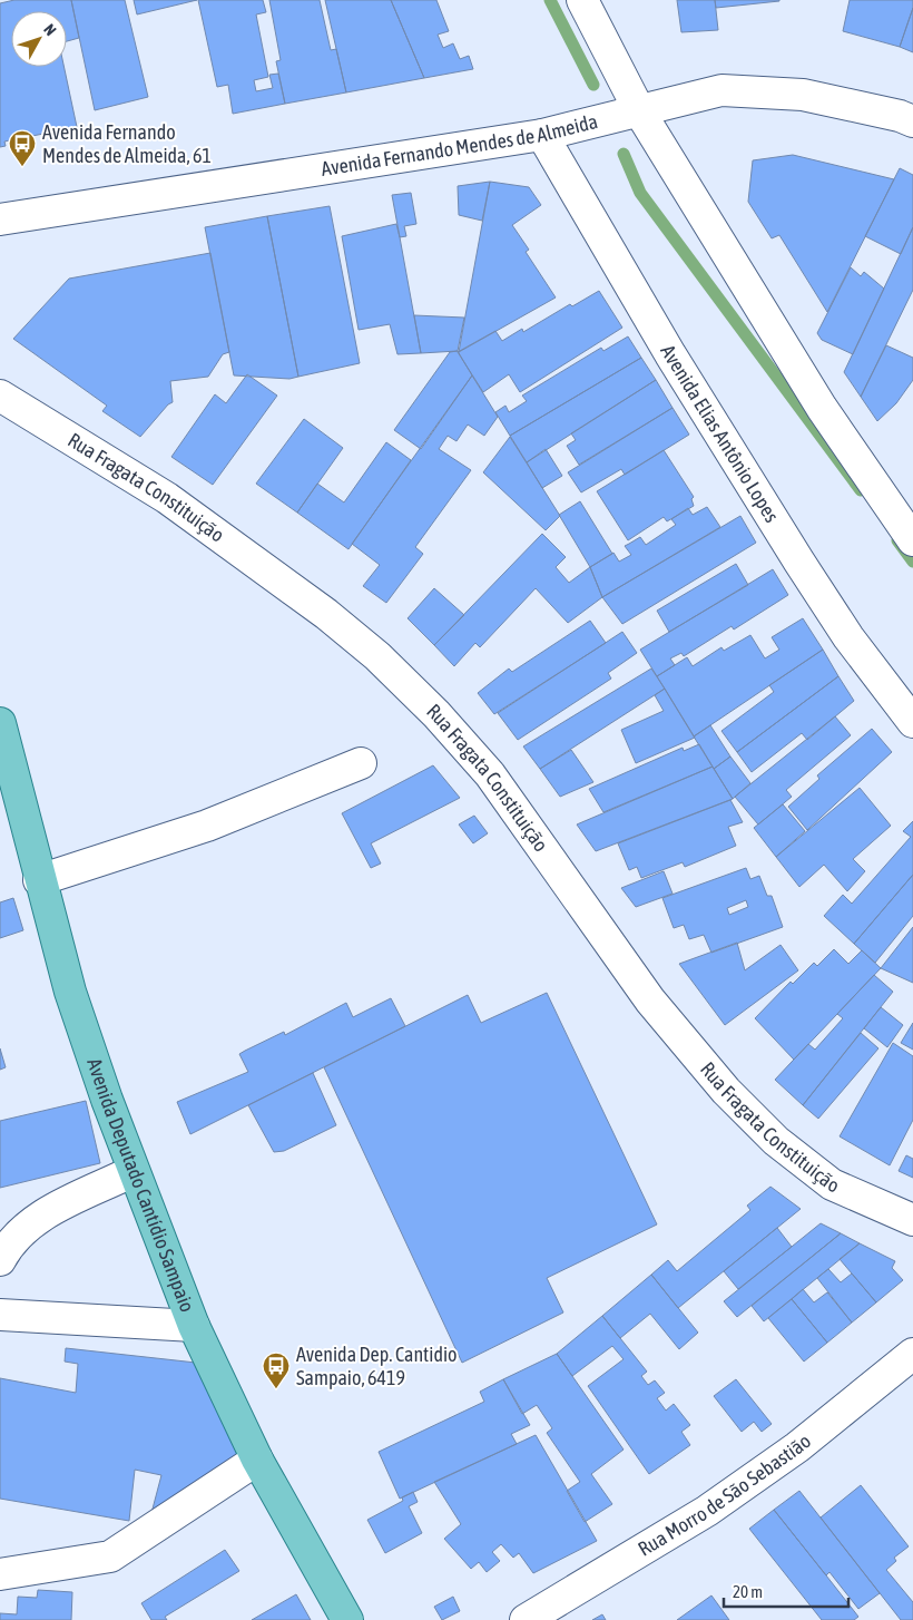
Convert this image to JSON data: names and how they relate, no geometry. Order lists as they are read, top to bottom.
{
  "streets": {
    "main road": ["Avenida Deputado Cantídio Sampaio"],
    "street": [
      "Avenida Fernando Mendes de Almeida",
      "Avenida Elias Antônio Lopes",
      "Rua Fragata Constituição",
      "Rua Morro de São Sebastião"
    ]
  },
  "crossings": [
    ["Avenida Fernando Mendes de Almeida", "Avenida Elias Antônio Lopes"]
  ],
  "places": {
    "bus stop": ["Avenida Fernando Mendes de Almeida, 61", "Avenida Dep. Cantidio Sampaio, 6419"]
  },
  "scale_bar": "20 m",
  "north": "top right"
}
